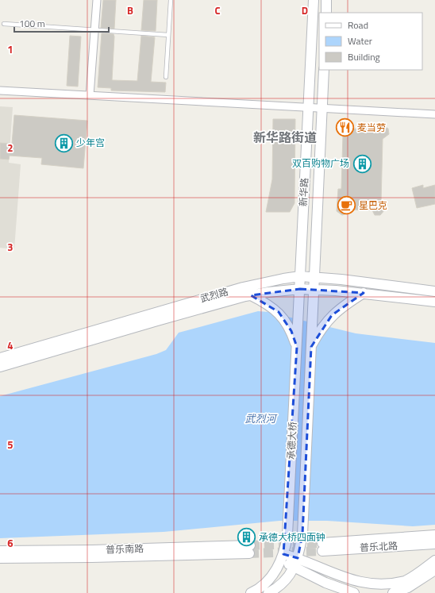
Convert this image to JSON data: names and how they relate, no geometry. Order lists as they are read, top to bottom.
{
  "streets": {
    "main road": [
      "新华路",
      "武烈路",
      "承德大桥",
      "普乐北路",
      "普乐南路"
    ]
  },
  "crossings": [
    ["新华路", "武烈路"],
    ["新华路", "承德大桥"]
  ],
  "districts": ["新华路街道"],
  "water": ["武烈河"],
  "places": {
    "restaurant": ["麦当劳"],
    "building": ["少年宫", "双百购物广场", "承德大桥四面钟"],
    "cafe": ["星巴克"]
  },
  "legend": ["Road", "Water", "Building"],
  "scale_bar": "100 m",
  "grid": {
    "columns": ["B", "C", "D"],
    "rows": [
      "1",
      "2",
      "3",
      "4",
      "5",
      "6"
    ]
  }
}
